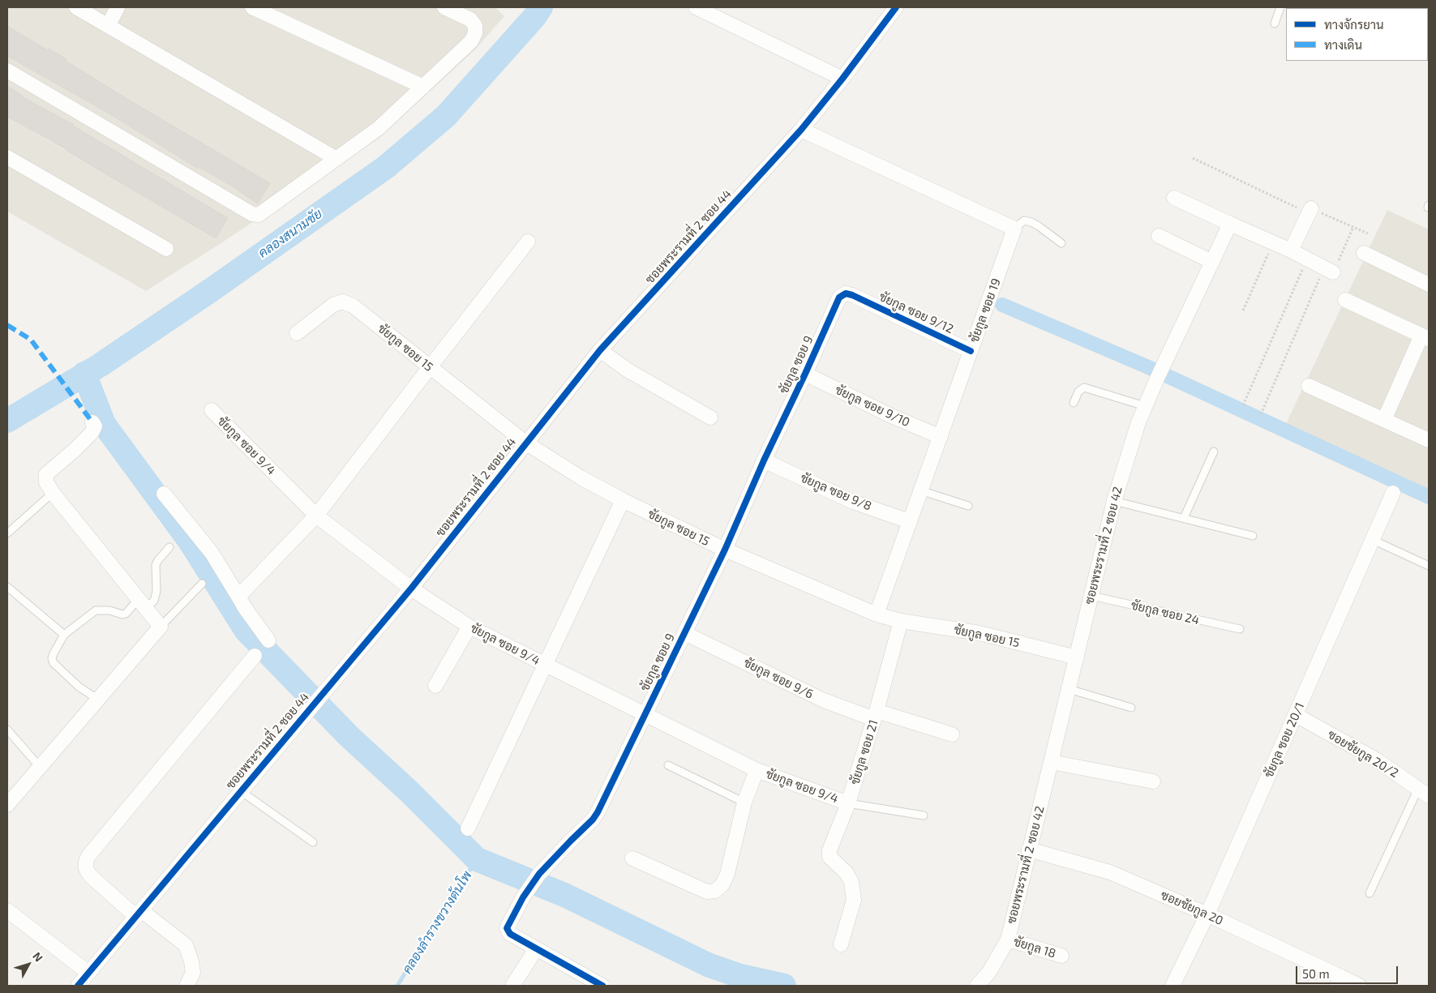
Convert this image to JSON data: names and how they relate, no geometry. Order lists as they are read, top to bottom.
{
  "streets": {
    "street": [
      "ซอยพระรามที่ 2 ซอย 44",
      "ชัยกูล ซอย 19",
      "ชัยกูล ซอย 9/12",
      "ชัยกูล ซอย 15",
      "ชัยกูล ซอย 9",
      "ชัยกูล ซอย 9/10",
      "ชัยกูล ซอย 9/4",
      "ชัยกูล ซอย 9/8",
      "ซอยพระรามที่ 2 ซอย 42",
      "ชัยกูล ซอย 9/6",
      "ชัยกูล ซอย 20/1",
      "ชัยกูล ซอย 21",
      "ซอยชัยกูล 20/2",
      "ซอยชัยกูล 20",
      "ชัยกูล 18"
    ],
    "lane": ["ชัยกูล ซอย 24"]
  },
  "crossings": [
    ["ซอยพระรามที่ 2 ซอย 44", "ชัยกูล ซอย 15"],
    ["ซอยพระรามที่ 2 ซอย 44", "ชัยกูล ซอย 9/4"],
    ["ชัยกูล ซอย 19", "ชัยกูล ซอย 9/12"],
    ["ชัยกูล ซอย 19", "ชัยกูล ซอย 15"],
    ["ชัยกูล ซอย 19", "ชัยกูล ซอย 9/10"],
    ["ชัยกูล ซอย 19", "ชัยกูล ซอย 9/8"],
    ["ชัยกูล ซอย 9/12", "ชัยกูล ซอย 9"],
    ["ชัยกูล ซอย 15", "ชัยกูล ซอย 9"],
    ["ชัยกูล ซอย 15", "ซอยพระรามที่ 2 ซอย 42"],
    ["ชัยกูล ซอย 15", "ชัยกูล ซอย 21"],
    ["ชัยกูล ซอย 9", "ชัยกูล ซอย 9/10"],
    ["ชัยกูล ซอย 9", "ชัยกูล ซอย 9/4"],
    ["ชัยกูล ซอย 9", "ชัยกูล ซอย 9/8"],
    ["ชัยกูล ซอย 9", "ชัยกูล ซอย 9/6"],
    ["ชัยกูล ซอย 9/4", "ชัยกูล ซอย 21"],
    ["ซอยพระรามที่ 2 ซอย 42", "ชัยกูล ซอย 24"],
    ["ซอยพระรามที่ 2 ซอย 42", "ซอยชัยกูล 20"],
    ["ซอยพระรามที่ 2 ซอย 42", "ชัยกูล 18"],
    ["ชัยกูล ซอย 9/6", "ชัยกูล ซอย 21"],
    ["ชัยกูล ซอย 20/1", "ซอยชัยกูล 20/2"],
    ["ชัยกูล ซอย 20/1", "ซอยชัยกูล 20"]
  ],
  "water": ["คลองสนามชัย", "คลองลำรางขวางต้นโพ"],
  "legend": ["ทางจักรยาน", "ทางเดิน"],
  "scale_bar": "50 m",
  "north": "top right"
}
